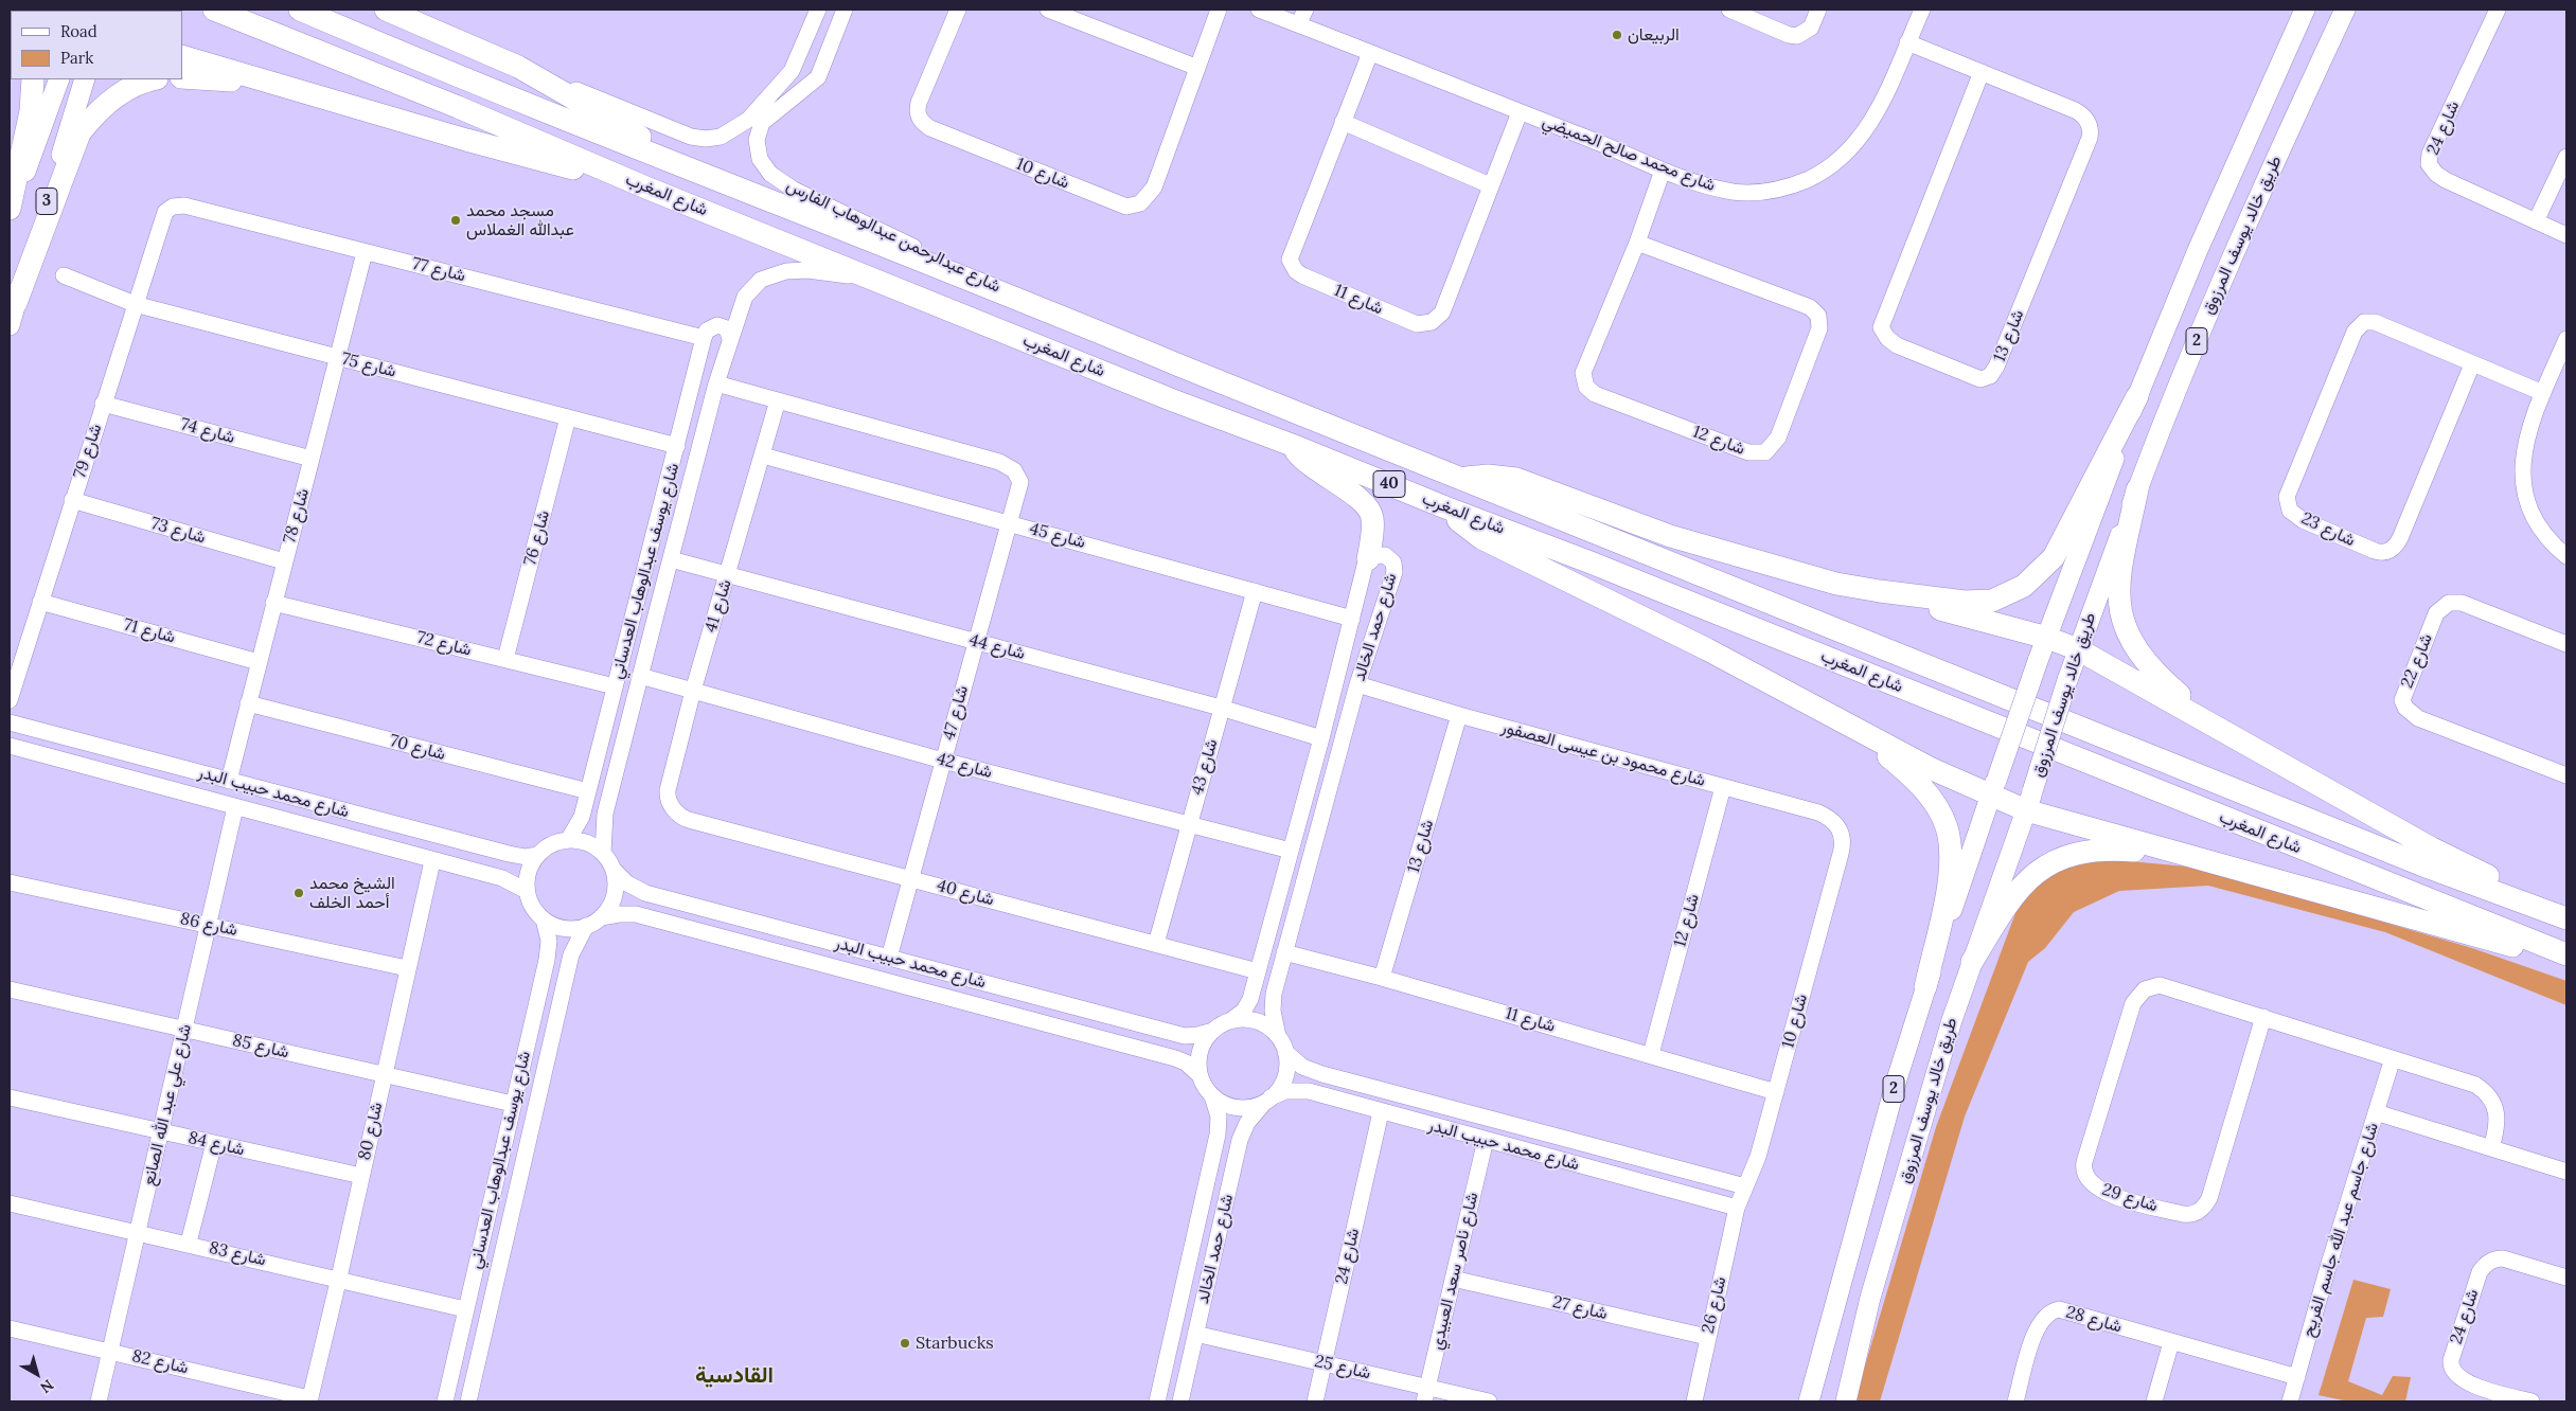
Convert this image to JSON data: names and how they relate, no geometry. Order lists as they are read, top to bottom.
{
  "streets": {
    "highway": ["شارع المغرب", "40"],
    "main road": ["3", "طريق خالد يوسف المرزوق", "2"],
    "street": [
      "شارع 24",
      "شارع محمد صالح الحميضي",
      "شارع 10",
      "شارع عبدالرحمن عبدالوهاب الفارس",
      "شارع 77",
      "شارع 11",
      "شارع 13",
      "شارع 75",
      "شارع 74",
      "شارع 12",
      "شارع 79",
      "شارع 78",
      "شارع 23",
      "شارع 73",
      "شارع 45",
      "شارع 76",
      "شارع يوسف عبدالوهاب العدساني",
      "شارع 41",
      "شارع حمد الخالد",
      "شارع 71",
      "شارع 72",
      "شارع 44",
      "شارع 22",
      "شارع 47",
      "شارع 70",
      "شارع محمود بن عيسى العصفور",
      "شارع 42",
      "شارع 43",
      "شارع محمد حبيب البدر",
      "شارع 40",
      "شارع 86",
      "شارع 85",
      "شارع علي عبد الله الصانع",
      "شارع 80",
      "شارع 84",
      "شارع 29",
      "شارع جاسم عبد الله جاسم الفريح",
      "شارع 83",
      "شارع ناصر سعد العبيدي",
      "شارع 26",
      "شارع 27",
      "شارع 28",
      "شارع 82",
      "شارع 25"
    ]
  },
  "crossings": [
    ["شارع 24", "شارع محمد حبيب البدر"],
    ["شارع 24", "شارع 25"],
    ["شارع محمد صالح الحميضي", "شارع 11"],
    ["شارع محمد صالح الحميضي", "شارع 13"],
    ["شارع محمد صالح الحميضي", "شارع 12"],
    ["شارع 10", "شارع 11"],
    ["شارع 10", "شارع محمود بن عيسى العصفور"],
    ["شارع 10", "شارع محمد حبيب البدر"],
    ["شارع 10", "شارع 26"],
    ["شارع المغرب", "شارع عبدالرحمن عبدالوهاب الفارس"],
    ["شارع المغرب", "شارع يوسف عبدالوهاب العدساني"],
    ["شارع 77", "شارع 79"],
    ["شارع 77", "شارع 78"],
    ["شارع 77", "شارع يوسف عبدالوهاب العدساني"],
    ["شارع 11", "شارع 13"],
    ["شارع 11", "شارع 12"],
    ["شارع 11", "شارع حمد الخالد"],
    ["شارع 13", "شارع محمود بن عيسى العصفور"],
    ["شارع 75", "شارع 79"],
    ["شارع 75", "شارع 78"],
    ["شارع 75", "شارع 76"],
    ["شارع 75", "شارع يوسف عبدالوهاب العدساني"],
    ["شارع 74", "شارع 79"],
    ["شارع 74", "شارع 78"],
    ["شارع 12", "شارع محمود بن عيسى العصفور"],
    ["شارع 79", "شارع 73"],
    ["شارع 79", "شارع 71"],
    ["شارع 78", "شارع 73"],
    ["شارع 78", "شارع 71"],
    ["شارع 78", "شارع 72"],
    ["شارع 78", "شارع 70"],
    ["شارع 78", "شارع محمد حبيب البدر"],
    ["شارع 45", "شارع 41"],
    ["شارع 45", "شارع حمد الخالد"],
    ["شارع 45", "شارع 47"],
    ["شارع 45", "شارع 43"],
    ["شارع 76", "شارع 72"],
    ["شارع يوسف عبدالوهاب العدساني", "شارع 72"],
    ["شارع يوسف عبدالوهاب العدساني", "شارع 44"],
    ["شارع يوسف عبدالوهاب العدساني", "شارع 70"],
    ["شارع يوسف عبدالوهاب العدساني", "شارع 42"],
    ["شارع يوسف عبدالوهاب العدساني", "شارع محمد حبيب البدر"],
    ["شارع يوسف عبدالوهاب العدساني", "شارع 85"],
    ["شارع يوسف عبدالوهاب العدساني", "شارع 83"],
    ["شارع 41", "شارع 44"],
    ["شارع 41", "شارع 47"],
    ["شارع 41", "شارع 42"],
    ["شارع 41", "شارع 40"],
    ["شارع حمد الخالد", "شارع 44"],
    ["شارع حمد الخالد", "شارع محمود بن عيسى العصفور"],
    ["شارع حمد الخالد", "شارع 42"],
    ["شارع حمد الخالد", "شارع محمد حبيب البدر"],
    ["شارع حمد الخالد", "شارع 40"],
    ["شارع حمد الخالد", "شارع 25"],
    ["شارع 44", "شارع 47"],
    ["شارع 44", "شارع 43"],
    ["شارع 47", "شارع 42"],
    ["شارع 47", "شارع محمد حبيب البدر"],
    ["شارع 47", "شارع 40"],
    ["شارع 42", "شارع 43"],
    ["شارع 43", "شارع 40"],
    ["شارع محمد حبيب البدر", "شارع علي عبد الله الصانع"],
    ["شارع محمد حبيب البدر", "شارع 80"],
    ["شارع محمد حبيب البدر", "شارع ناصر سعد العبيدي"],
    ["شارع محمد حبيب البدر", "شارع 26"],
    ["شارع 86", "شارع علي عبد الله الصانع"],
    ["شارع 86", "شارع 80"],
    ["شارع 85", "شارع علي عبد الله الصانع"],
    ["شارع 85", "شارع 80"],
    ["شارع علي عبد الله الصانع", "شارع 84"],
    ["شارع علي عبد الله الصانع", "شارع 83"],
    ["شارع علي عبد الله الصانع", "شارع 82"],
    ["شارع 80", "شارع 84"],
    ["شارع 80", "شارع 83"],
    ["شارع 80", "شارع 82"],
    ["شارع 29", "شارع جاسم عبد الله جاسم الفريح"],
    ["شارع جاسم عبد الله جاسم الفريح", "شارع 28"],
    ["شارع ناصر سعد العبيدي", "شارع 27"],
    ["شارع ناصر سعد العبيدي", "شارع 25"],
    ["شارع 26", "شارع 27"]
  ],
  "districts": ["القادسية"],
  "places": [
    "الربيعان",
    "مسجد محمد عبدالله الغملاس",
    "الشيخ محمد أحمد الخلف",
    "Starbucks"
  ],
  "legend": ["Road", "Park"],
  "north": "bottom right"
}
